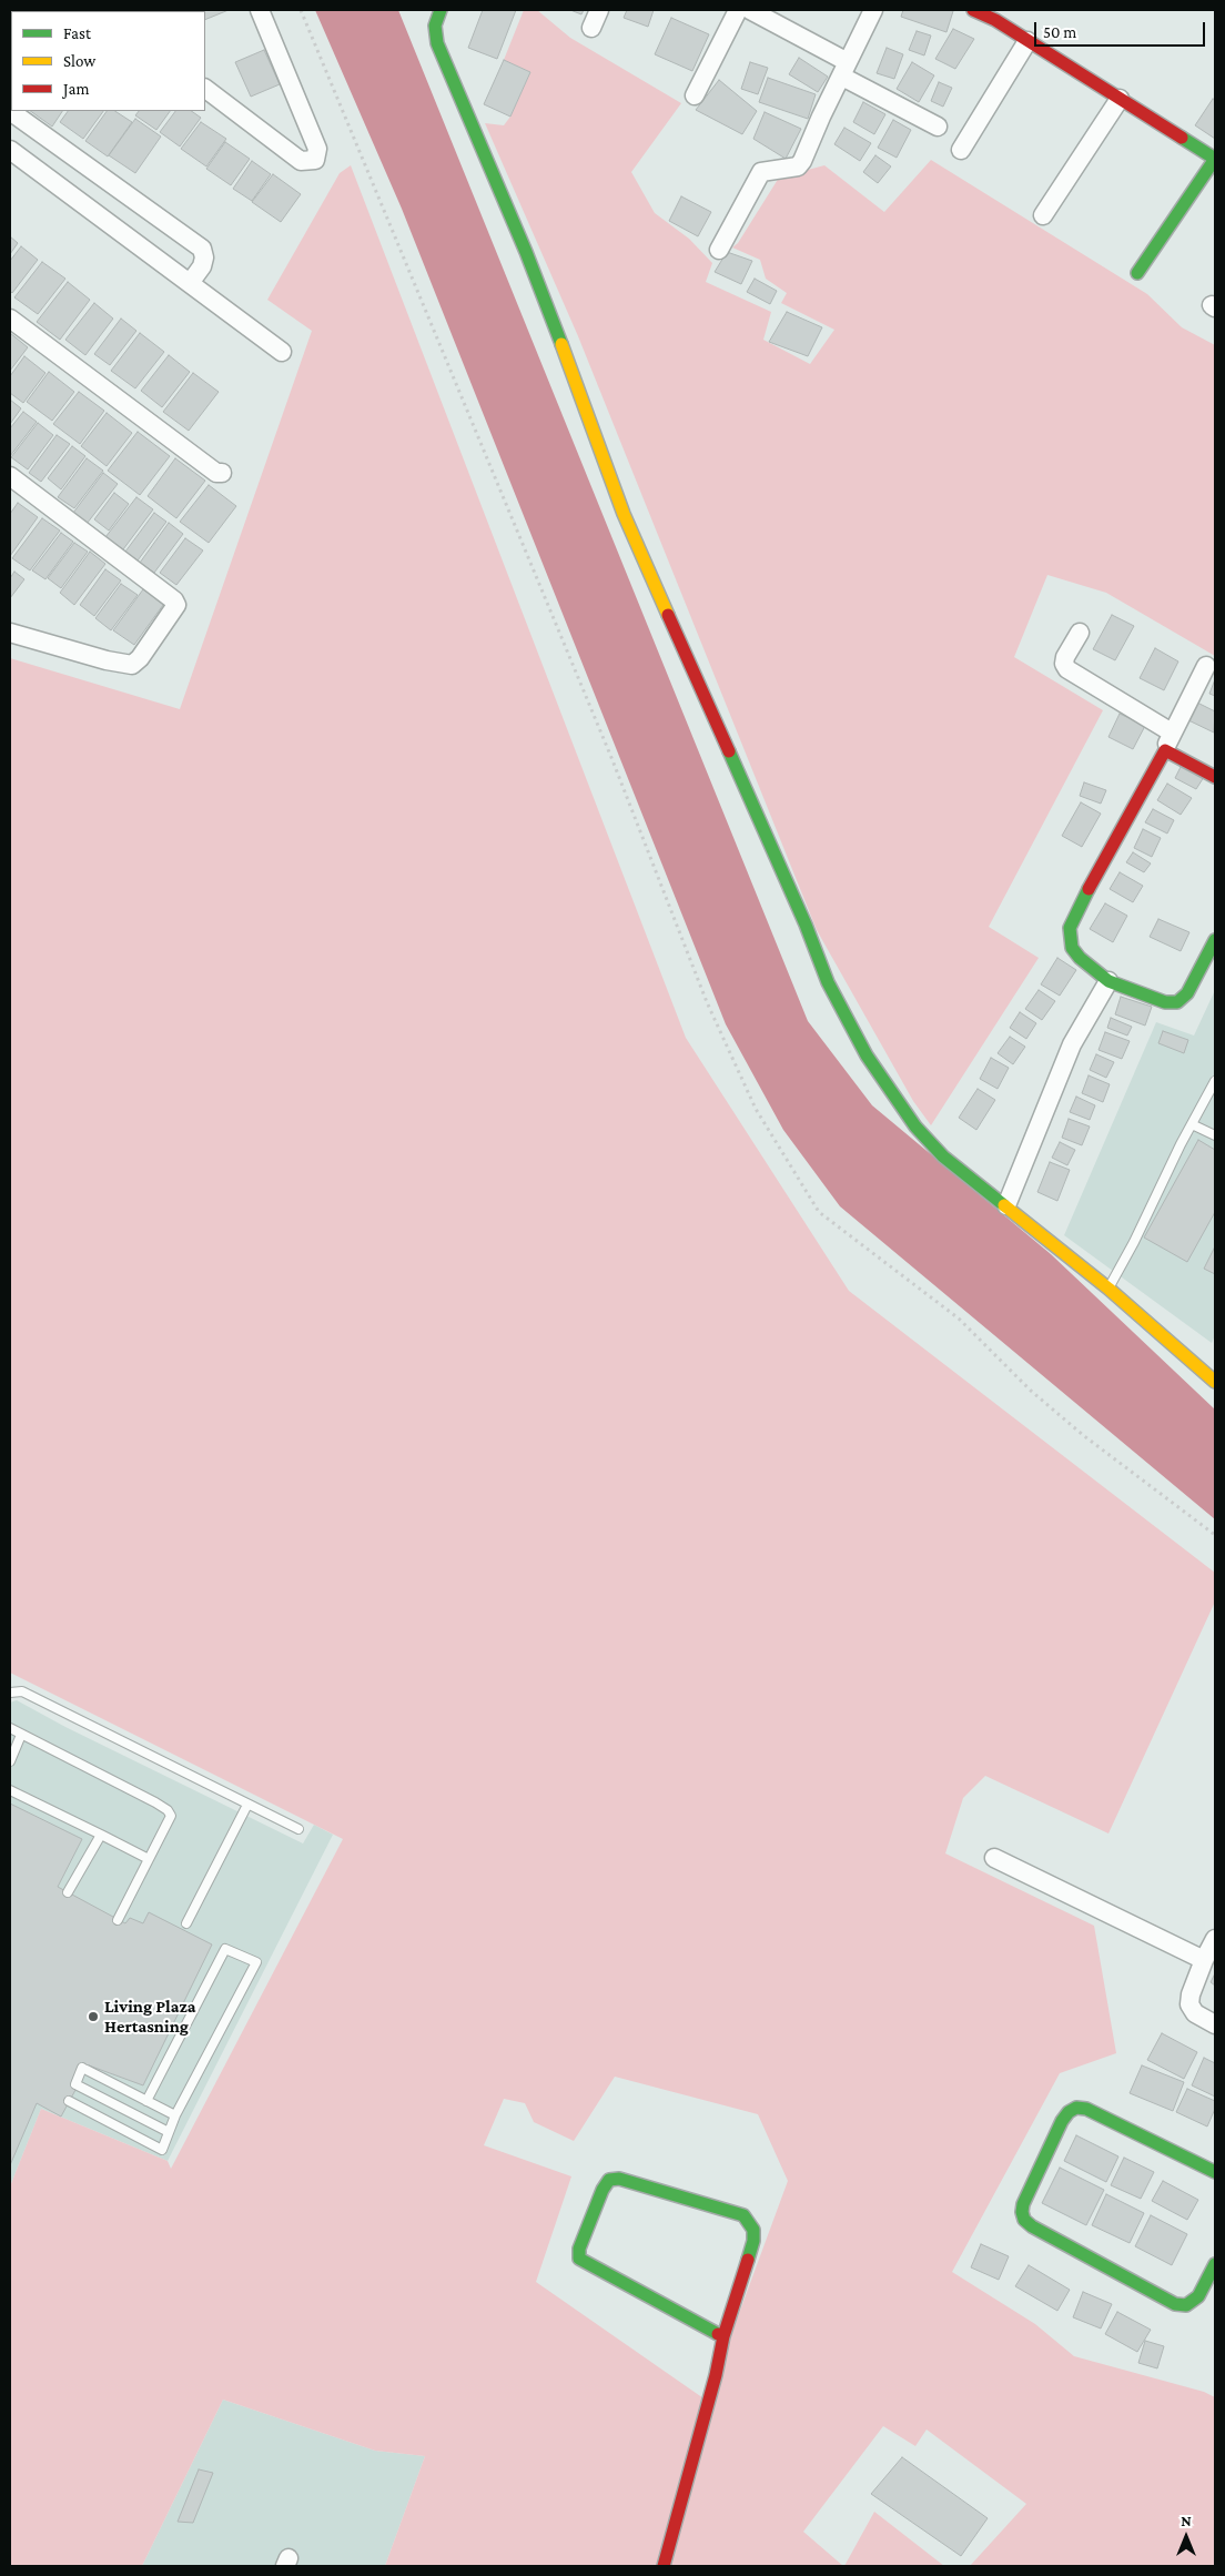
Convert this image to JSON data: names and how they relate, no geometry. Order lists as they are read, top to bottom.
{
  "places": ["Living Plaza Hertasning"],
  "legend": ["Fast", "Slow", "Jam"],
  "scale_bar": "50 m",
  "north": "top"
}
